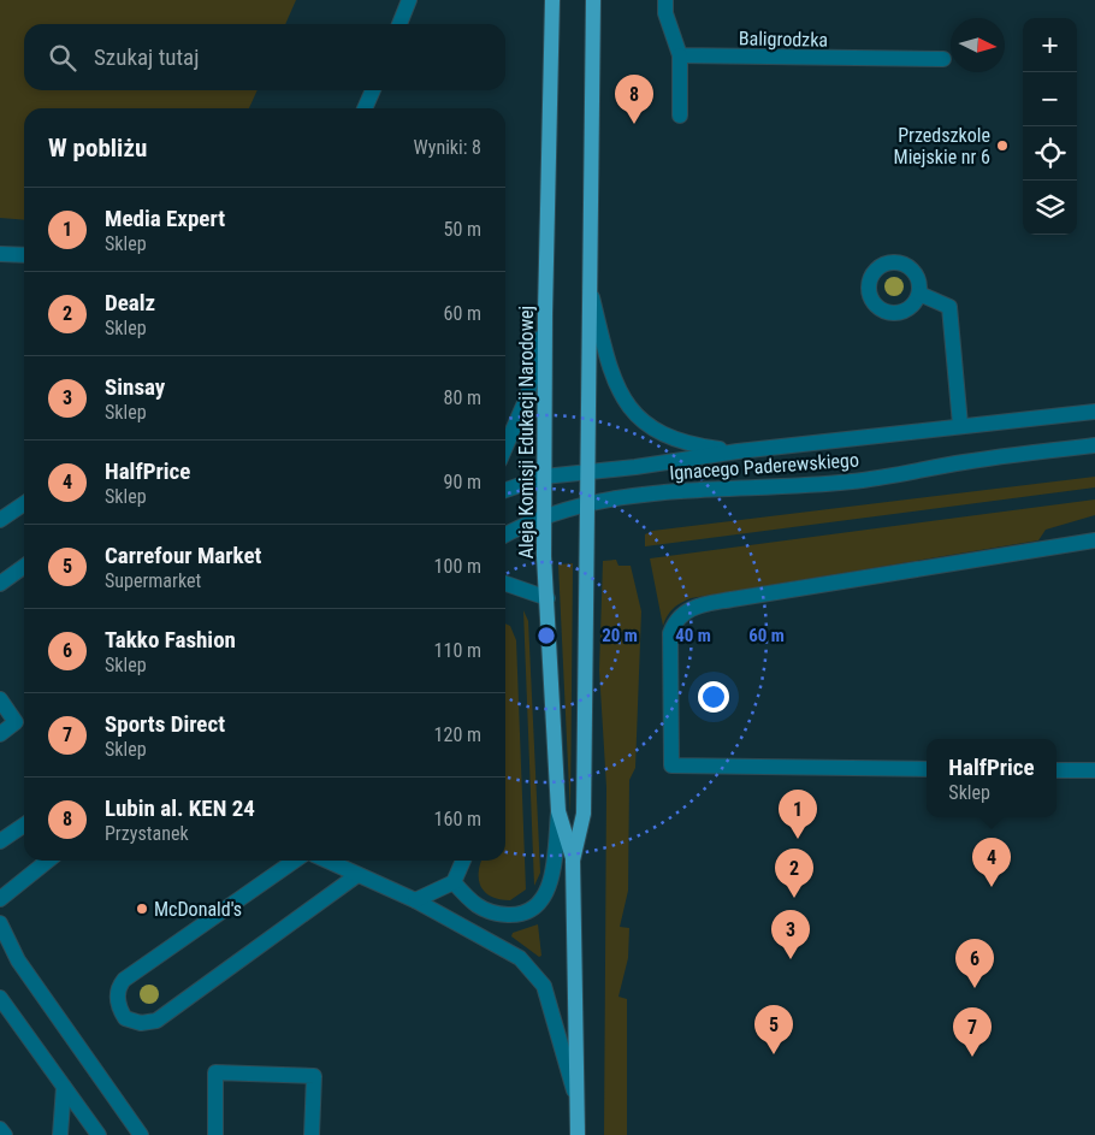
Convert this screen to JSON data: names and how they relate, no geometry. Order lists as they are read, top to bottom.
{
  "streets": {
    "main road": ["Aleja Komisji Edukacji Narodowej"],
    "street": ["Baligrodzka", "Ignacego Paderewskiego"]
  },
  "crossings": [
    ["Aleja Komisji Edukacji Narodowej", "Ignacego Paderewskiego"]
  ],
  "places": ["Przedszkole Miejskie nr 6", "McDonald's"],
  "north": "right",
  "page": {
    "map_buttons": ["+", "−"],
    "search": "Szukaj tutaj",
    "pins": [
      "8",
      "1",
      "4",
      "2",
      "3",
      "6",
      "5",
      "7"
    ],
    "heading": ["W pobliżu", "Wyniki: 8"],
    "list": [
      {
        "mark": "1",
        "name": "Media Expert",
        "note": "Sklep",
        "value": "50 m"
      },
      {
        "mark": "2",
        "name": "Dealz",
        "note": "Sklep",
        "value": "60 m"
      },
      {
        "mark": "3",
        "name": "Sinsay",
        "note": "Sklep",
        "value": "80 m"
      },
      {
        "mark": "4",
        "name": "HalfPrice",
        "note": "Sklep",
        "value": "90 m"
      },
      {
        "mark": "5",
        "name": "Carrefour Market",
        "note": "Supermarket",
        "value": "100 m"
      },
      {
        "mark": "6",
        "name": "Takko Fashion",
        "note": "Sklep",
        "value": "110 m"
      },
      {
        "mark": "7",
        "name": "Sports Direct",
        "note": "Sklep",
        "value": "120 m"
      },
      {
        "mark": "8",
        "name": "Lubin al. KEN 24",
        "note": "Przystanek",
        "value": "160 m"
      }
    ],
    "popup": ["HalfPrice", "Sklep"]
  },
  "rings": ["20 m", "40 m", "60 m"]
}
